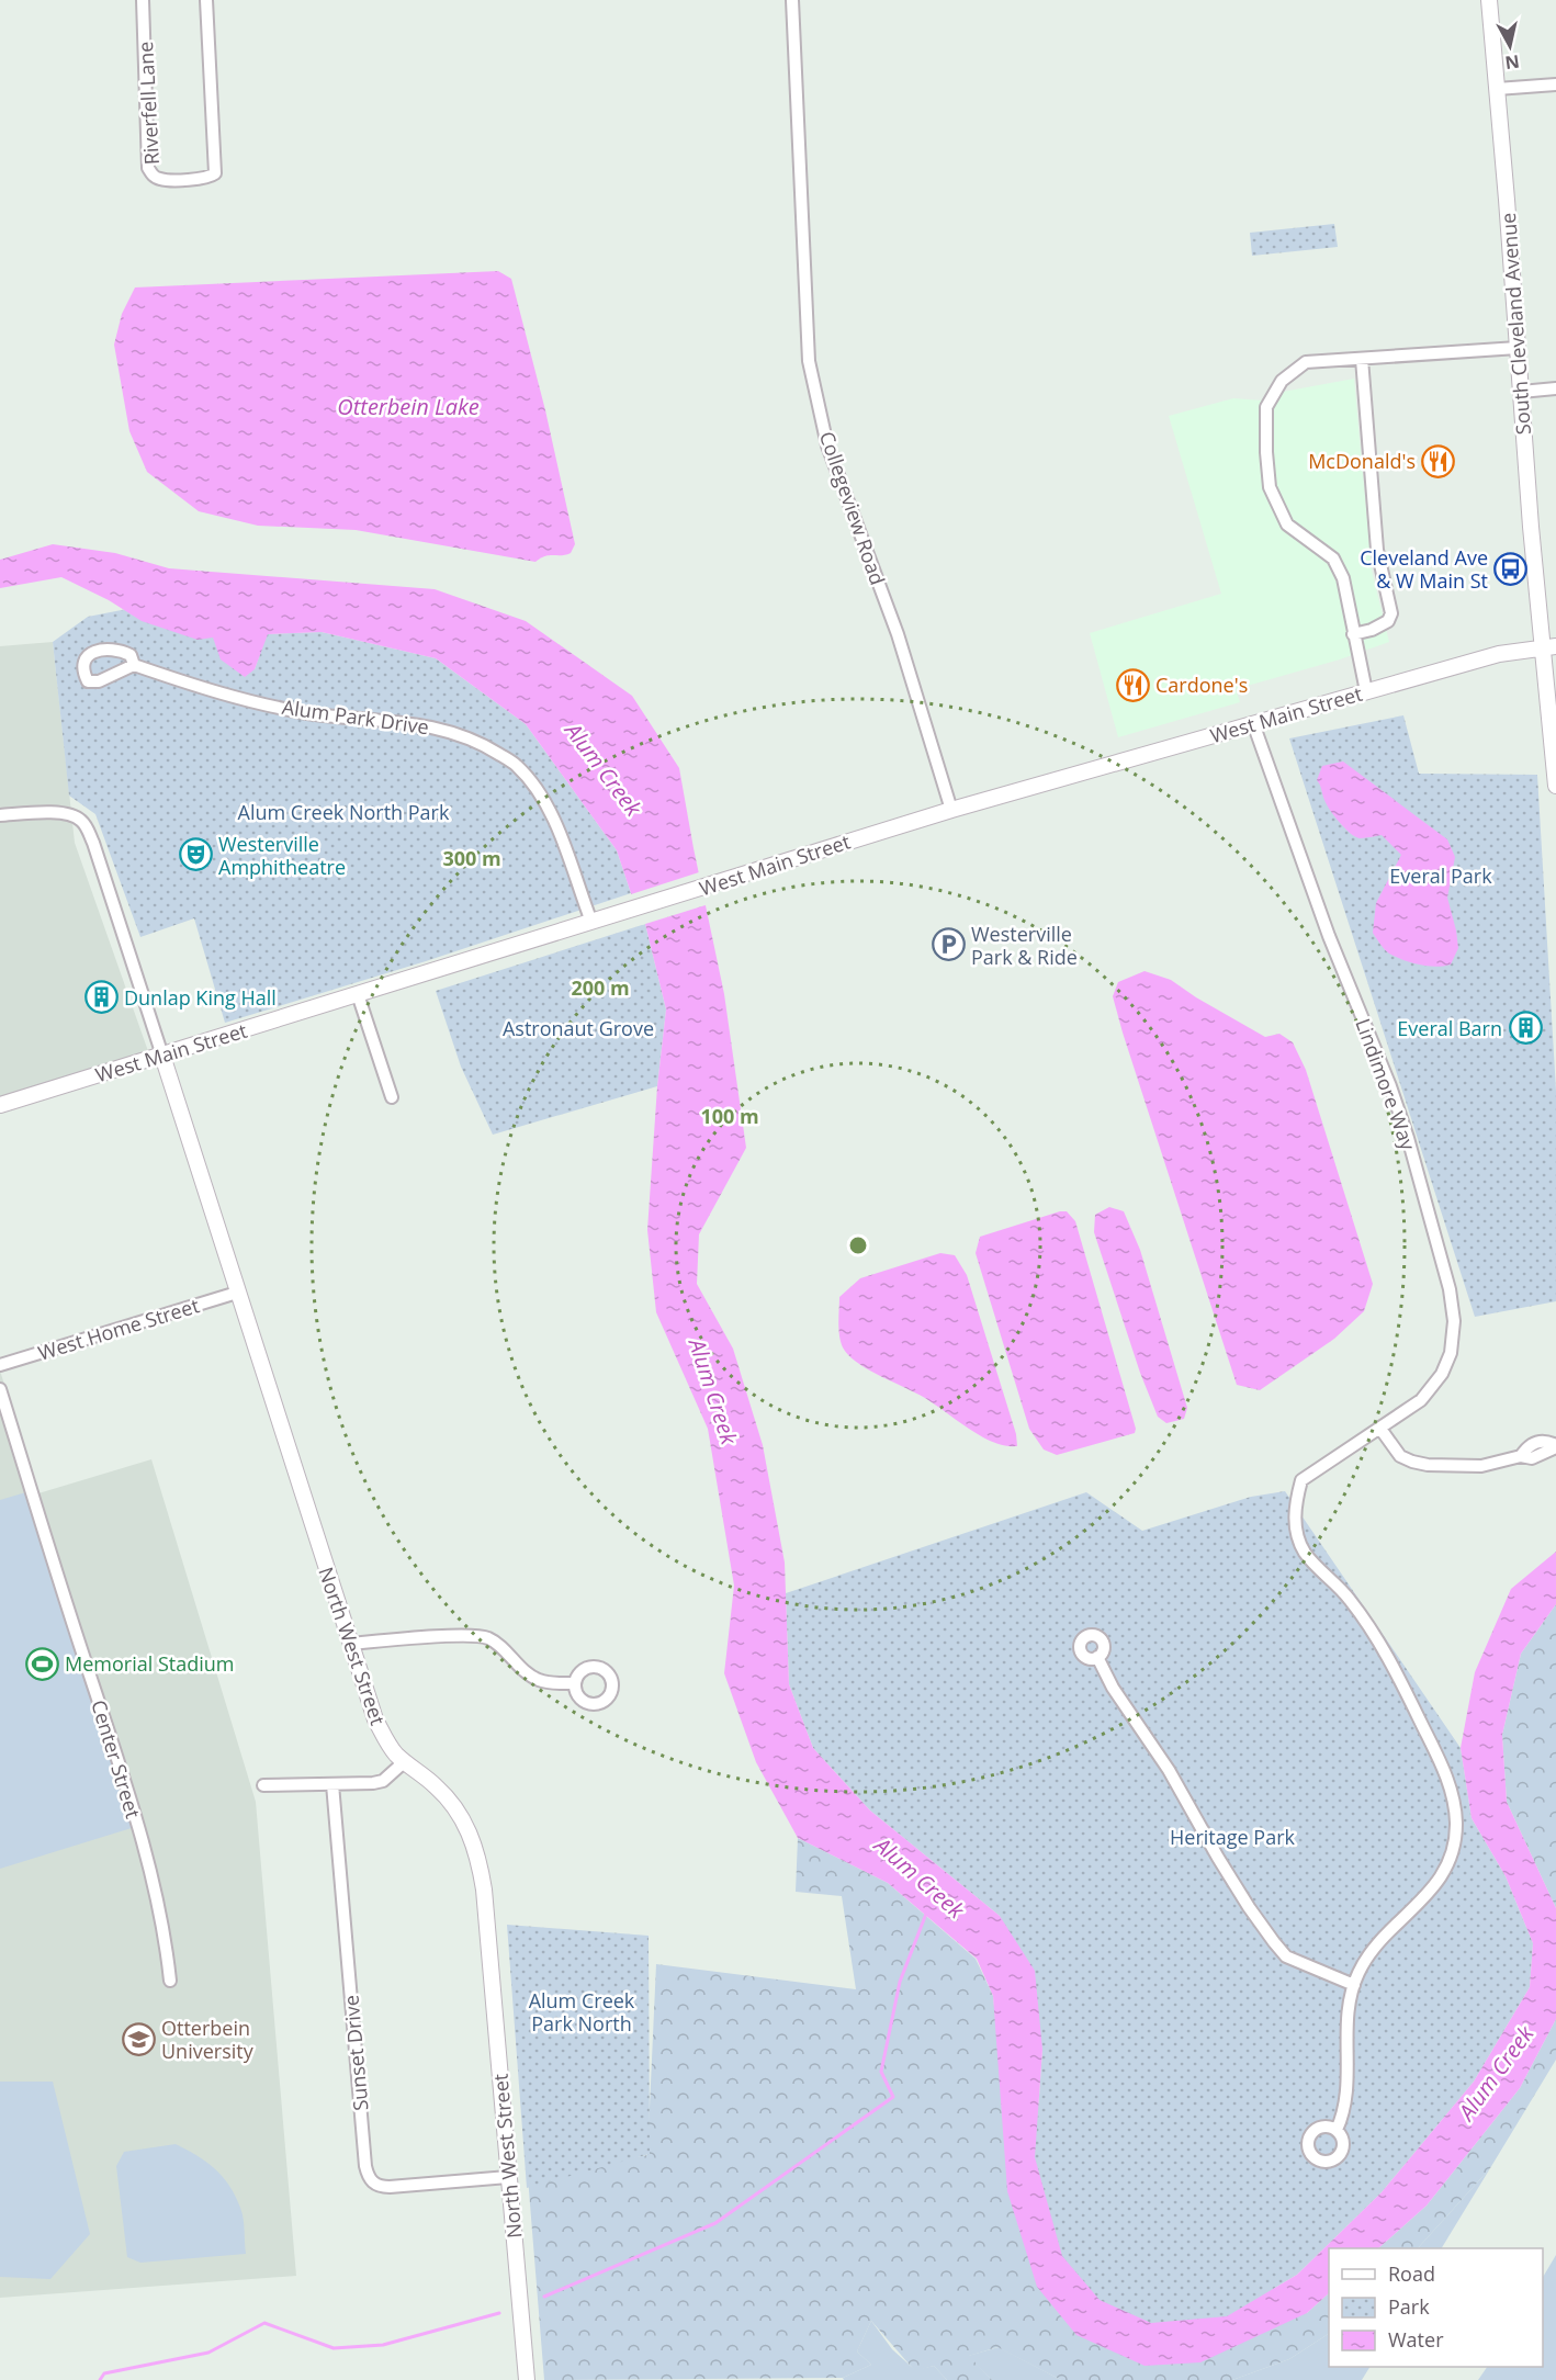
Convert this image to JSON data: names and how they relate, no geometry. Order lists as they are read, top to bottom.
{
  "streets": {
    "main road": ["South Cleveland Avenue", "West Main Street", "North West Street"],
    "street": [
      "Riverfell Lane",
      "Collegeview Road",
      "Alum Park Drive",
      "Lindimore Way",
      "West Home Street",
      "Center Street",
      "Sunset Drive"
    ]
  },
  "crossings": [
    ["South Cleveland Avenue", "West Main Street"],
    ["Collegeview Road", "West Main Street"],
    ["West Main Street", "Alum Park Drive"],
    ["West Main Street", "Lindimore Way"],
    ["West Main Street", "North West Street"],
    ["West Home Street", "North West Street"],
    ["North West Street", "Sunset Drive"]
  ],
  "water": ["Otterbein Lake", "Alum Creek"],
  "parks": [
    "Alum Creek North Park",
    "Everal Park",
    "Astronaut Grove",
    "Heritage Park",
    "Alum Creek Park North"
  ],
  "places": {
    "restaurant": ["McDonald's", "Cardone's"],
    "bus stop": ["Cleveland Ave & W Main St"],
    "theatre": ["Westerville Amphitheatre"],
    "parking": ["Westerville Park & Ride"],
    "building": ["Dunlap King Hall", "Everal Barn"],
    "sports": ["Memorial Stadium"],
    "school or university": ["Otterbein University"]
  },
  "legend": ["Road", "Park", "Water"],
  "north": "bottom",
  "rings": ["300 m", "200 m", "100 m"]
}
